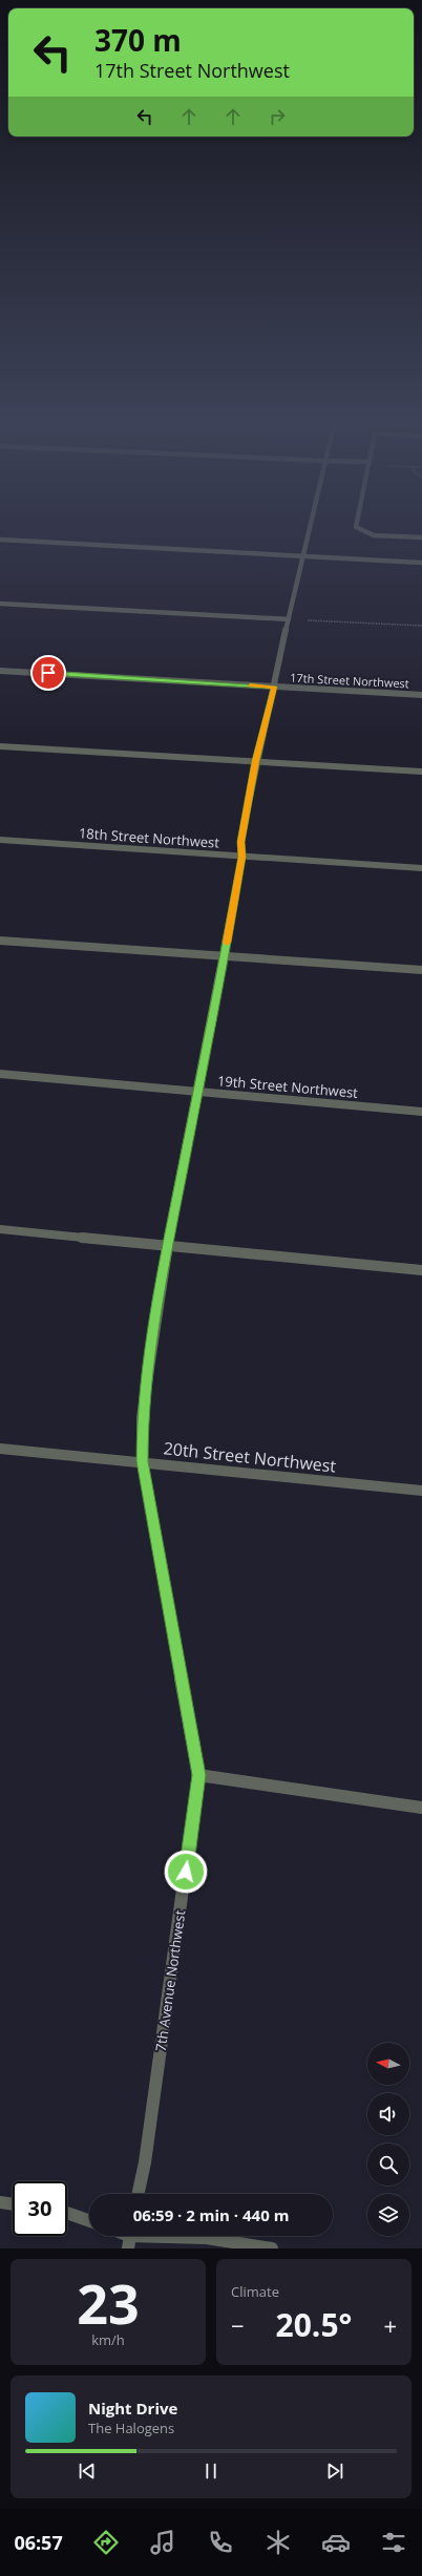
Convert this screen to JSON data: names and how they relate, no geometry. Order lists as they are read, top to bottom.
{
  "streets": {
    "street": [
      "17th Street Northwest",
      "18th Street Northwest",
      "19th Street Northwest",
      "20th Street Northwest",
      "7th Avenue Northwest"
    ]
  },
  "crossings": [
    ["17th Street Northwest", "7th Avenue Northwest"],
    ["18th Street Northwest", "7th Avenue Northwest"],
    ["19th Street Northwest", "7th Avenue Northwest"],
    ["20th Street Northwest", "7th Avenue Northwest"]
  ],
  "north": "left",
  "page": {
    "turn": ["370 m", "17th Street Northwest"],
    "limit": "30",
    "trip": "06:59 · 2 min · 440 m",
    "tile": [
      ["23", "km/h"],
      "Climate"
    ],
    "heat": ["−", "20.5°", "+"],
    "song": ["Night Drive", "The Halogens"],
    "tabs": "06:57"
  }
}
